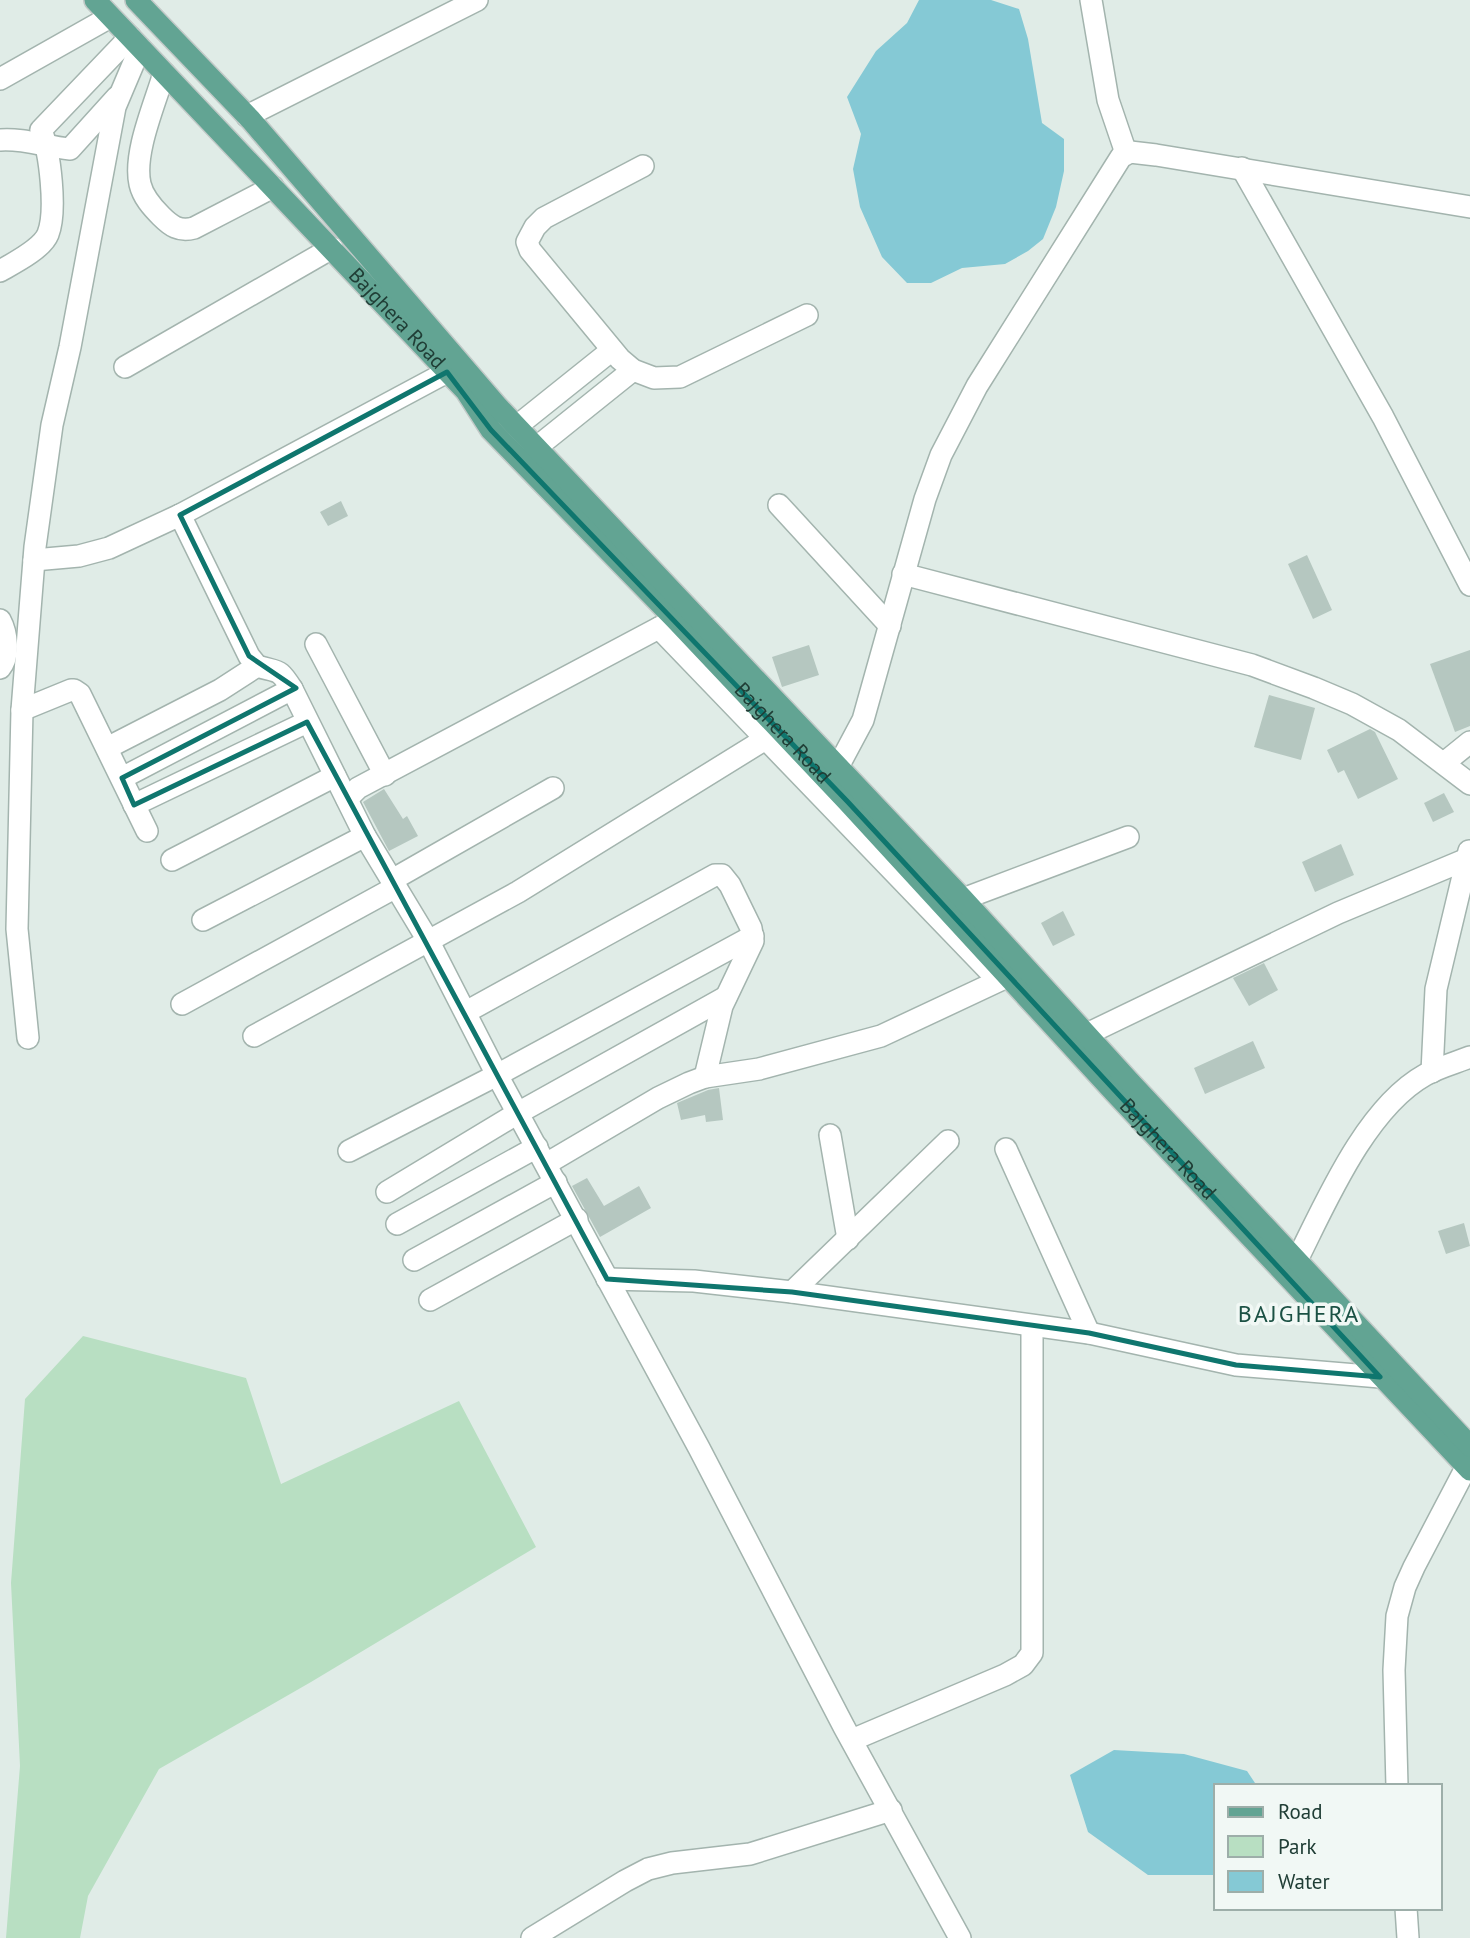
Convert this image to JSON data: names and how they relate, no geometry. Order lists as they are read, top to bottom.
{
  "streets": {
    "main road": ["Bajghera Road"]
  },
  "districts": ["BAJGHERA"],
  "legend": ["Road", "Park", "Water"]
}
